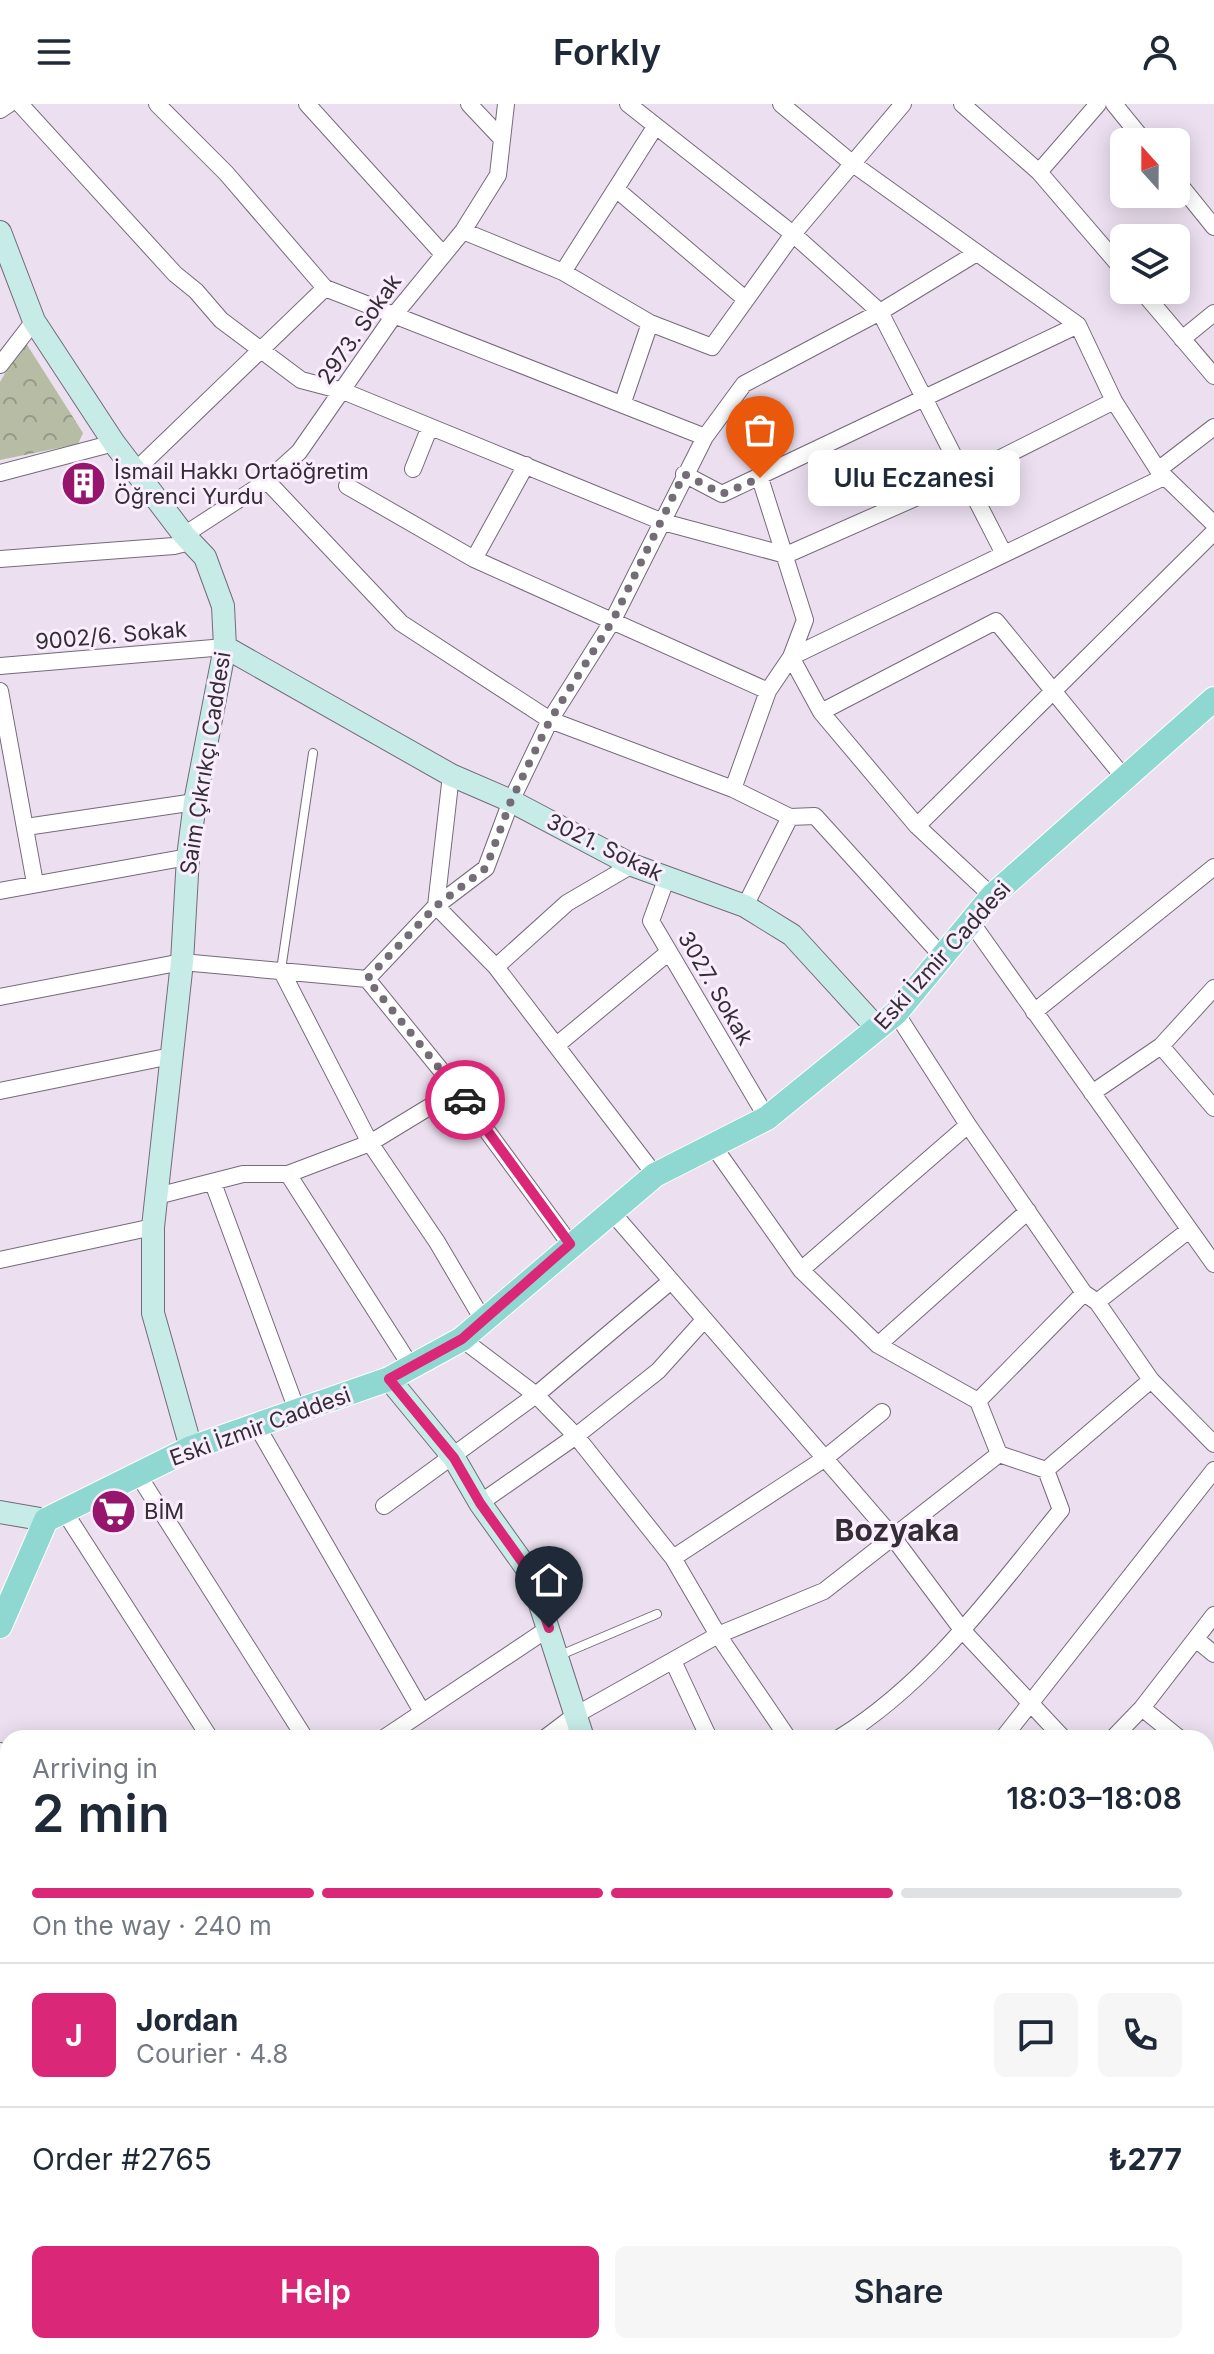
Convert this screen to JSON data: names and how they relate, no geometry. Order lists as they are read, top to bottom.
{
  "streets": {
    "main road": ["Saim Çıkrıkçı Caddesi", "3021. Sokak", "Eski İzmir Caddesi"],
    "street": ["2973. Sokak", "9002/6. Sokak", "3027. Sokak"]
  },
  "crossings": [
    ["2973. Sokak", "Saim Çıkrıkçı Caddesi"],
    ["9002/6. Sokak", "Saim Çıkrıkçı Caddesi"],
    ["9002/6. Sokak", "3021. Sokak"],
    ["Saim Çıkrıkçı Caddesi", "3021. Sokak"],
    ["Saim Çıkrıkçı Caddesi", "Eski İzmir Caddesi"],
    ["3021. Sokak", "Eski İzmir Caddesi"],
    ["3021. Sokak", "3027. Sokak"],
    ["Eski İzmir Caddesi", "3027. Sokak"]
  ],
  "districts": ["Bozyaka"],
  "places": {
    "other": ["Ulu Eczanesi"],
    "building": ["İsmail Hakkı Ortaöğretim Öğrenci Yurdu"],
    "supermarket": ["BİM"]
  },
  "north": "top",
  "page": {
    "header": "Forkly",
    "bubble": "Ulu Eczanesi",
    "heading": ["2 min", "Arriving in", "18:03–18:08"],
    "panel": [
      "Jordan",
      "Courier · 4.8",
      "Order #2765",
      "₺277"
    ],
    "bar": "On the way · 240 m",
    "round": "J",
    "buttons": ["Help", "Share"]
  }
}
